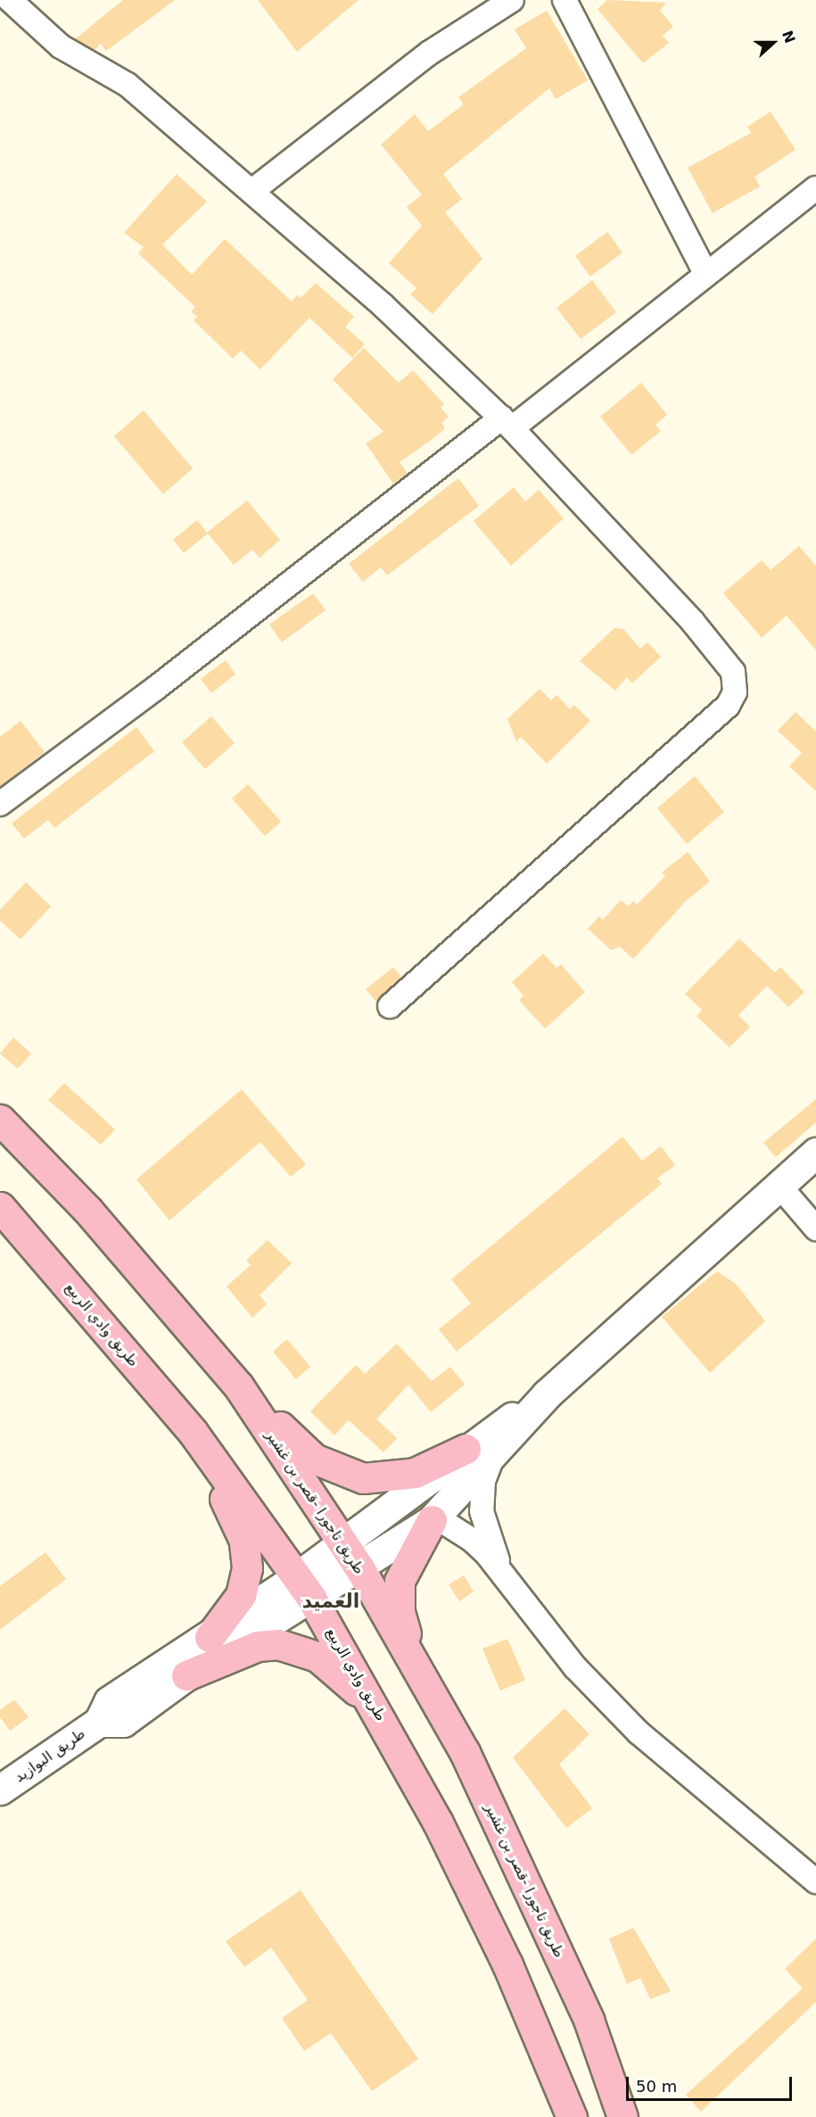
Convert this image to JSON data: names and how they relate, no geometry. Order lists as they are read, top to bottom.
{
  "streets": {
    "highway": ["طريق وادي الربيع", "طريق تاجورا -قصر بن غشير"],
    "main road": ["طريق البوازيد"]
  },
  "districts": ["العميد"],
  "scale_bar": "50 m",
  "north": "right"
}
